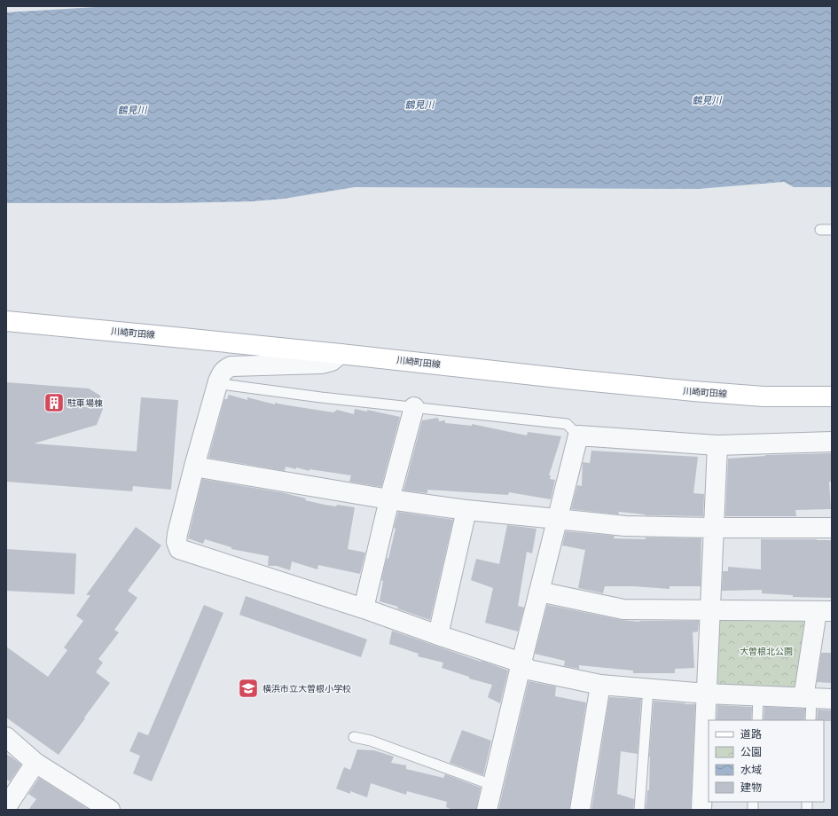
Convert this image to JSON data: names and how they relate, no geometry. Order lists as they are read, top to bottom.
{
  "streets": {
    "main road": ["川崎町田線"]
  },
  "water": ["鶴見川"],
  "parks": ["大曽根北公園"],
  "places": {
    "building": ["駐車場棟"],
    "school or university": ["横浜市立大曽根小学校"]
  },
  "legend": [
    "道路",
    "公園",
    "水域",
    "建物"
  ]
}
